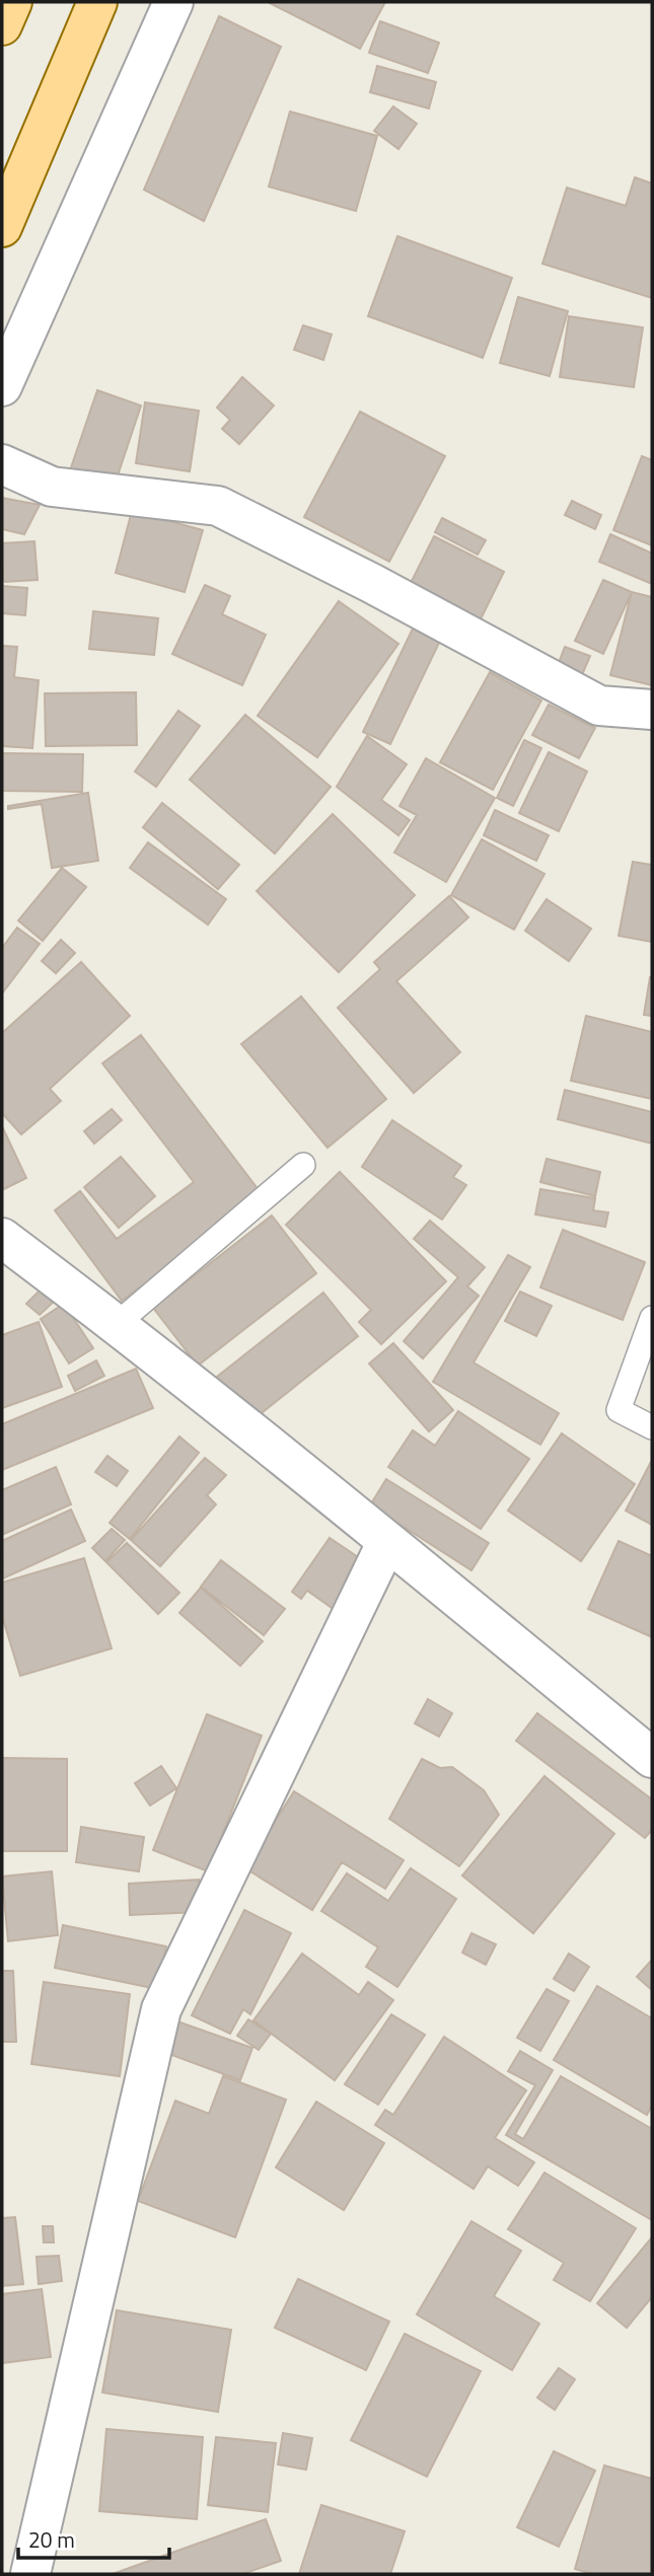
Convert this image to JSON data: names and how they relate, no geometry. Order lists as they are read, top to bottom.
{
  "scale_bar": "20 m"
}
